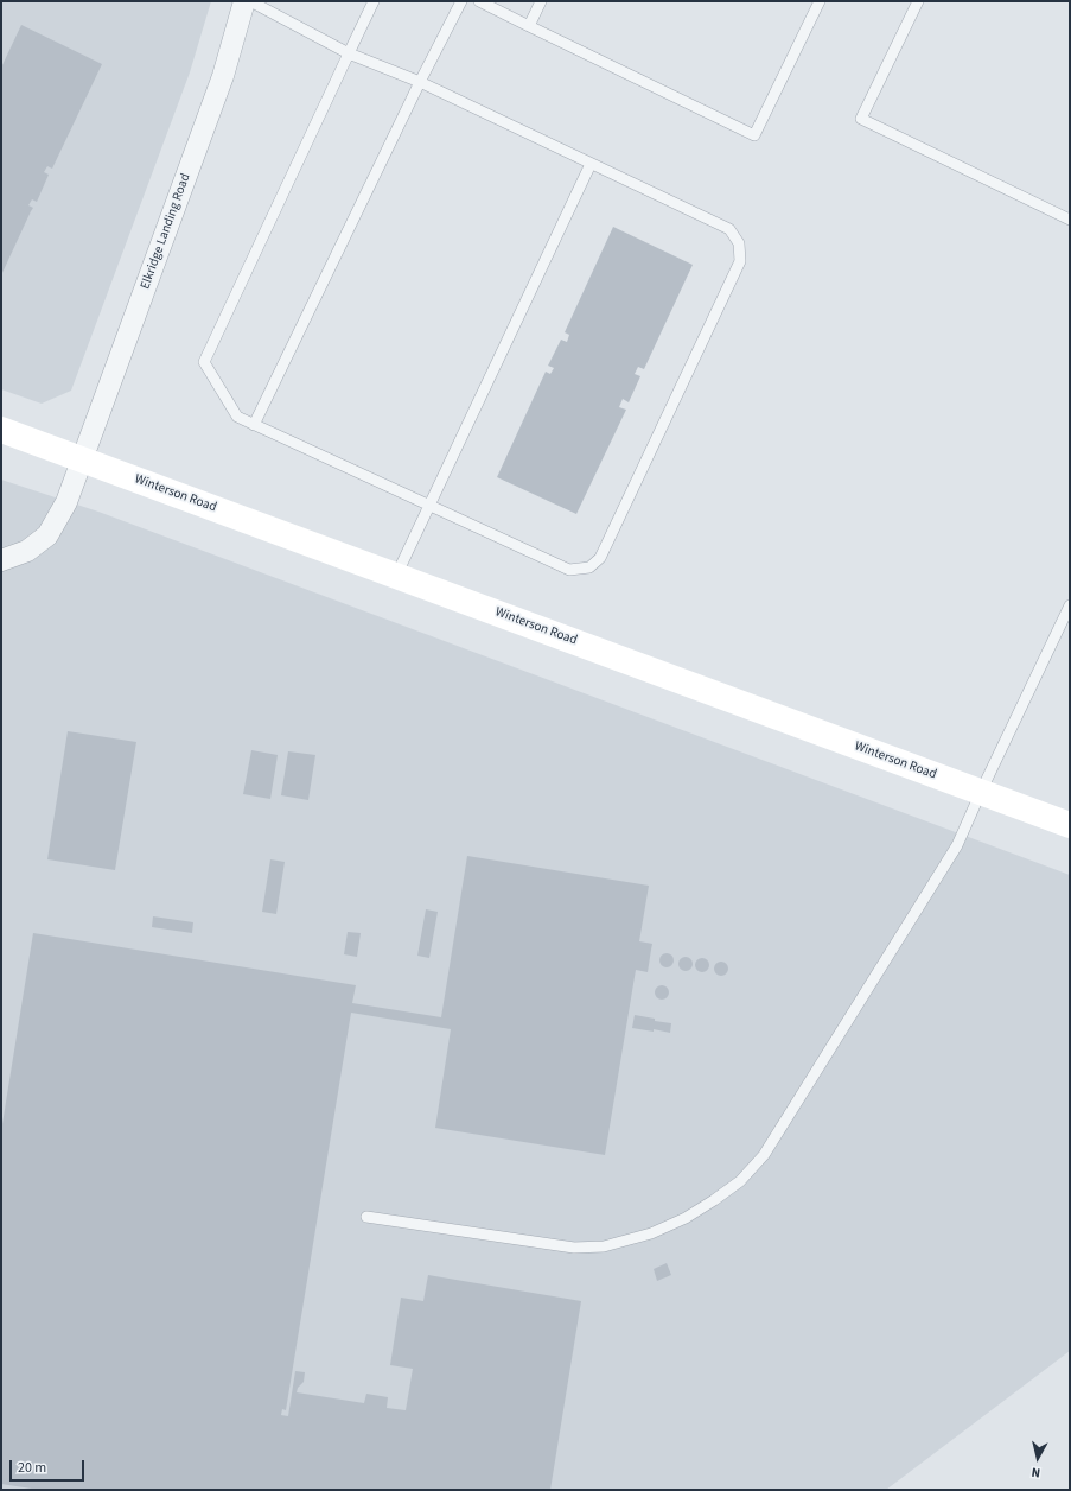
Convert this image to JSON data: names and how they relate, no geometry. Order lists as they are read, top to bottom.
{
  "streets": {
    "street": ["Elkridge Landing Road", "Winterson Road"]
  },
  "crossings": [
    ["Elkridge Landing Road", "Winterson Road"]
  ],
  "scale_bar": "20 m",
  "north": "bottom"
}
